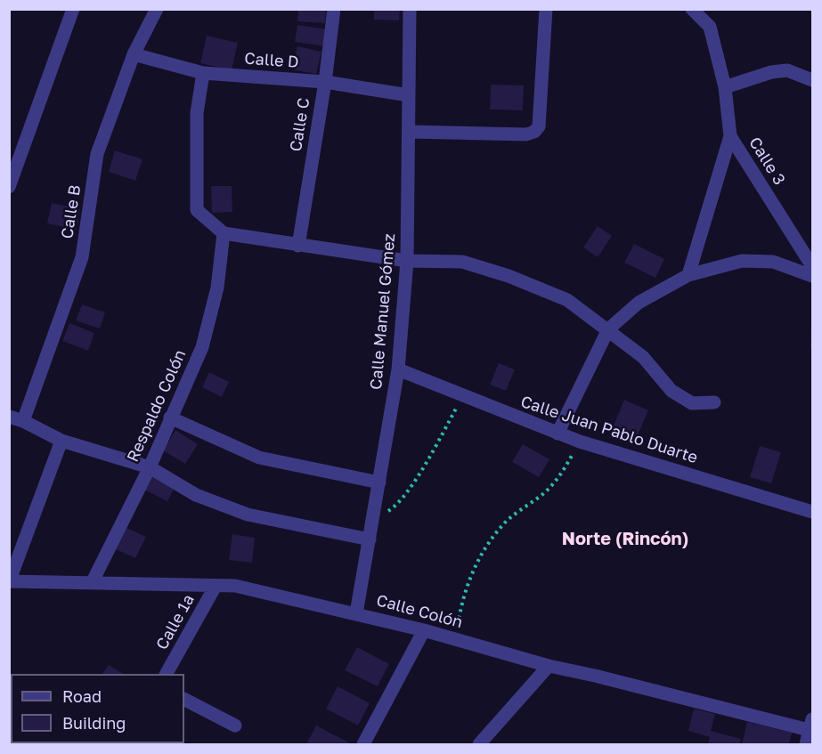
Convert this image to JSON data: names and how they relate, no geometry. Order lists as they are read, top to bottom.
{
  "streets": {
    "street": [
      "Calle D",
      "Calle C",
      "Calle 3",
      "Calle B",
      "Calle Manuel Gómez",
      "Respaldo Colón",
      "Calle Juan Pablo Duarte",
      "Calle Colón",
      "Calle 1ª"
    ]
  },
  "crossings": [
    ["Calle D", "Calle C"],
    ["Calle D", "Calle B"],
    ["Calle D", "Calle Manuel Gómez"],
    ["Calle Manuel Gómez", "Calle Juan Pablo Duarte"],
    ["Calle Manuel Gómez", "Calle Colón"],
    ["Respaldo Colón", "Calle Colón"],
    ["Calle Colón", "Calle 1ª"]
  ],
  "districts": ["Norte (Rincón)"],
  "legend": ["Road", "Building"]
}
